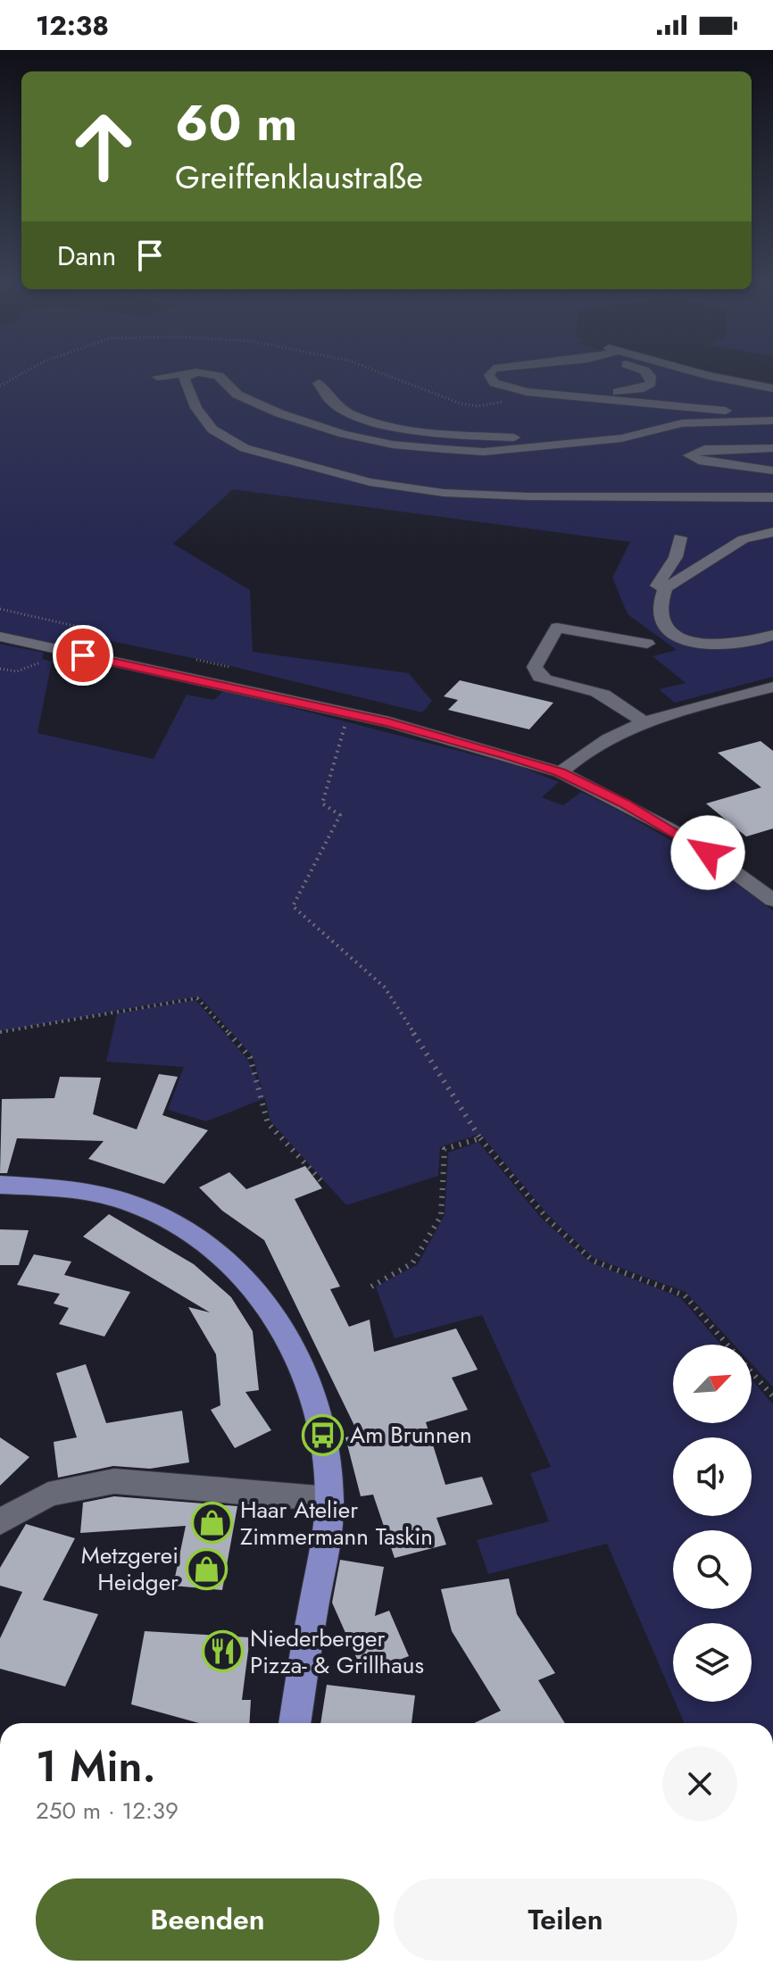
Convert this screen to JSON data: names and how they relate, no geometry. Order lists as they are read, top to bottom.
{
  "places": {
    "bus stop": ["Am Brunnen"],
    "shop": ["Haar Atelier Zimmermann Taskin", "Metzgerei Heidger"],
    "restaurant": ["Niederberger Pizza- & Grillhaus"]
  },
  "north": "top right",
  "page": {
    "status": "12:38",
    "turn": ["60 m", "Greiffenklaustraße"],
    "then": "Dann",
    "heading": ["1 Min.", "250 m · 12:39"],
    "buttons": ["Beenden", "Teilen"]
  }
}
